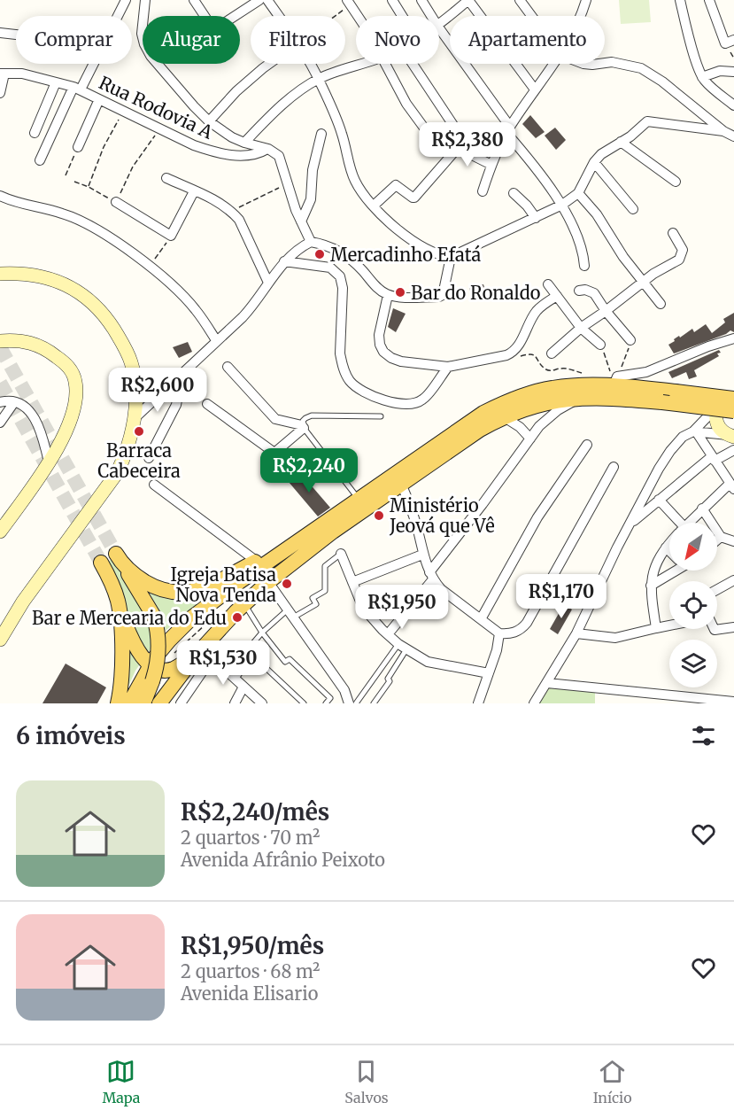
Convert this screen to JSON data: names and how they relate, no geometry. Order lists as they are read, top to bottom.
{
  "streets": {
    "street": ["Rua Rodovia A"]
  },
  "places": [
    "Mercadinho Efatá",
    "Bar do Ronaldo",
    "Barraca Cabeceira",
    "Ministério Jeová que Vê",
    "Igreja Batisa Nova Tenda",
    "Bar e Mercearia do Edu"
  ],
  "north": "bottom left",
  "page": {
    "chip": [
      "Comprar",
      "Alugar",
      "Filtros",
      "Novo",
      "Apartamento"
    ],
    "price": [
      "R$2,380",
      "R$2,600",
      "R$2,240",
      "R$1,170",
      "R$1,950",
      "R$1,530"
    ],
    "heading": "6 imóveis",
    "list": [
      {
        "name": "R$2,240/mês",
        "note": "2 quartos · 70 m² · Avenida Afrânio Peixoto"
      },
      {
        "name": "R$1,950/mês",
        "note": "2 quartos · 68 m² · Avenida Elisario"
      }
    ],
    "tabs": ["Mapa", "Salvos", "Início"]
  }
}
